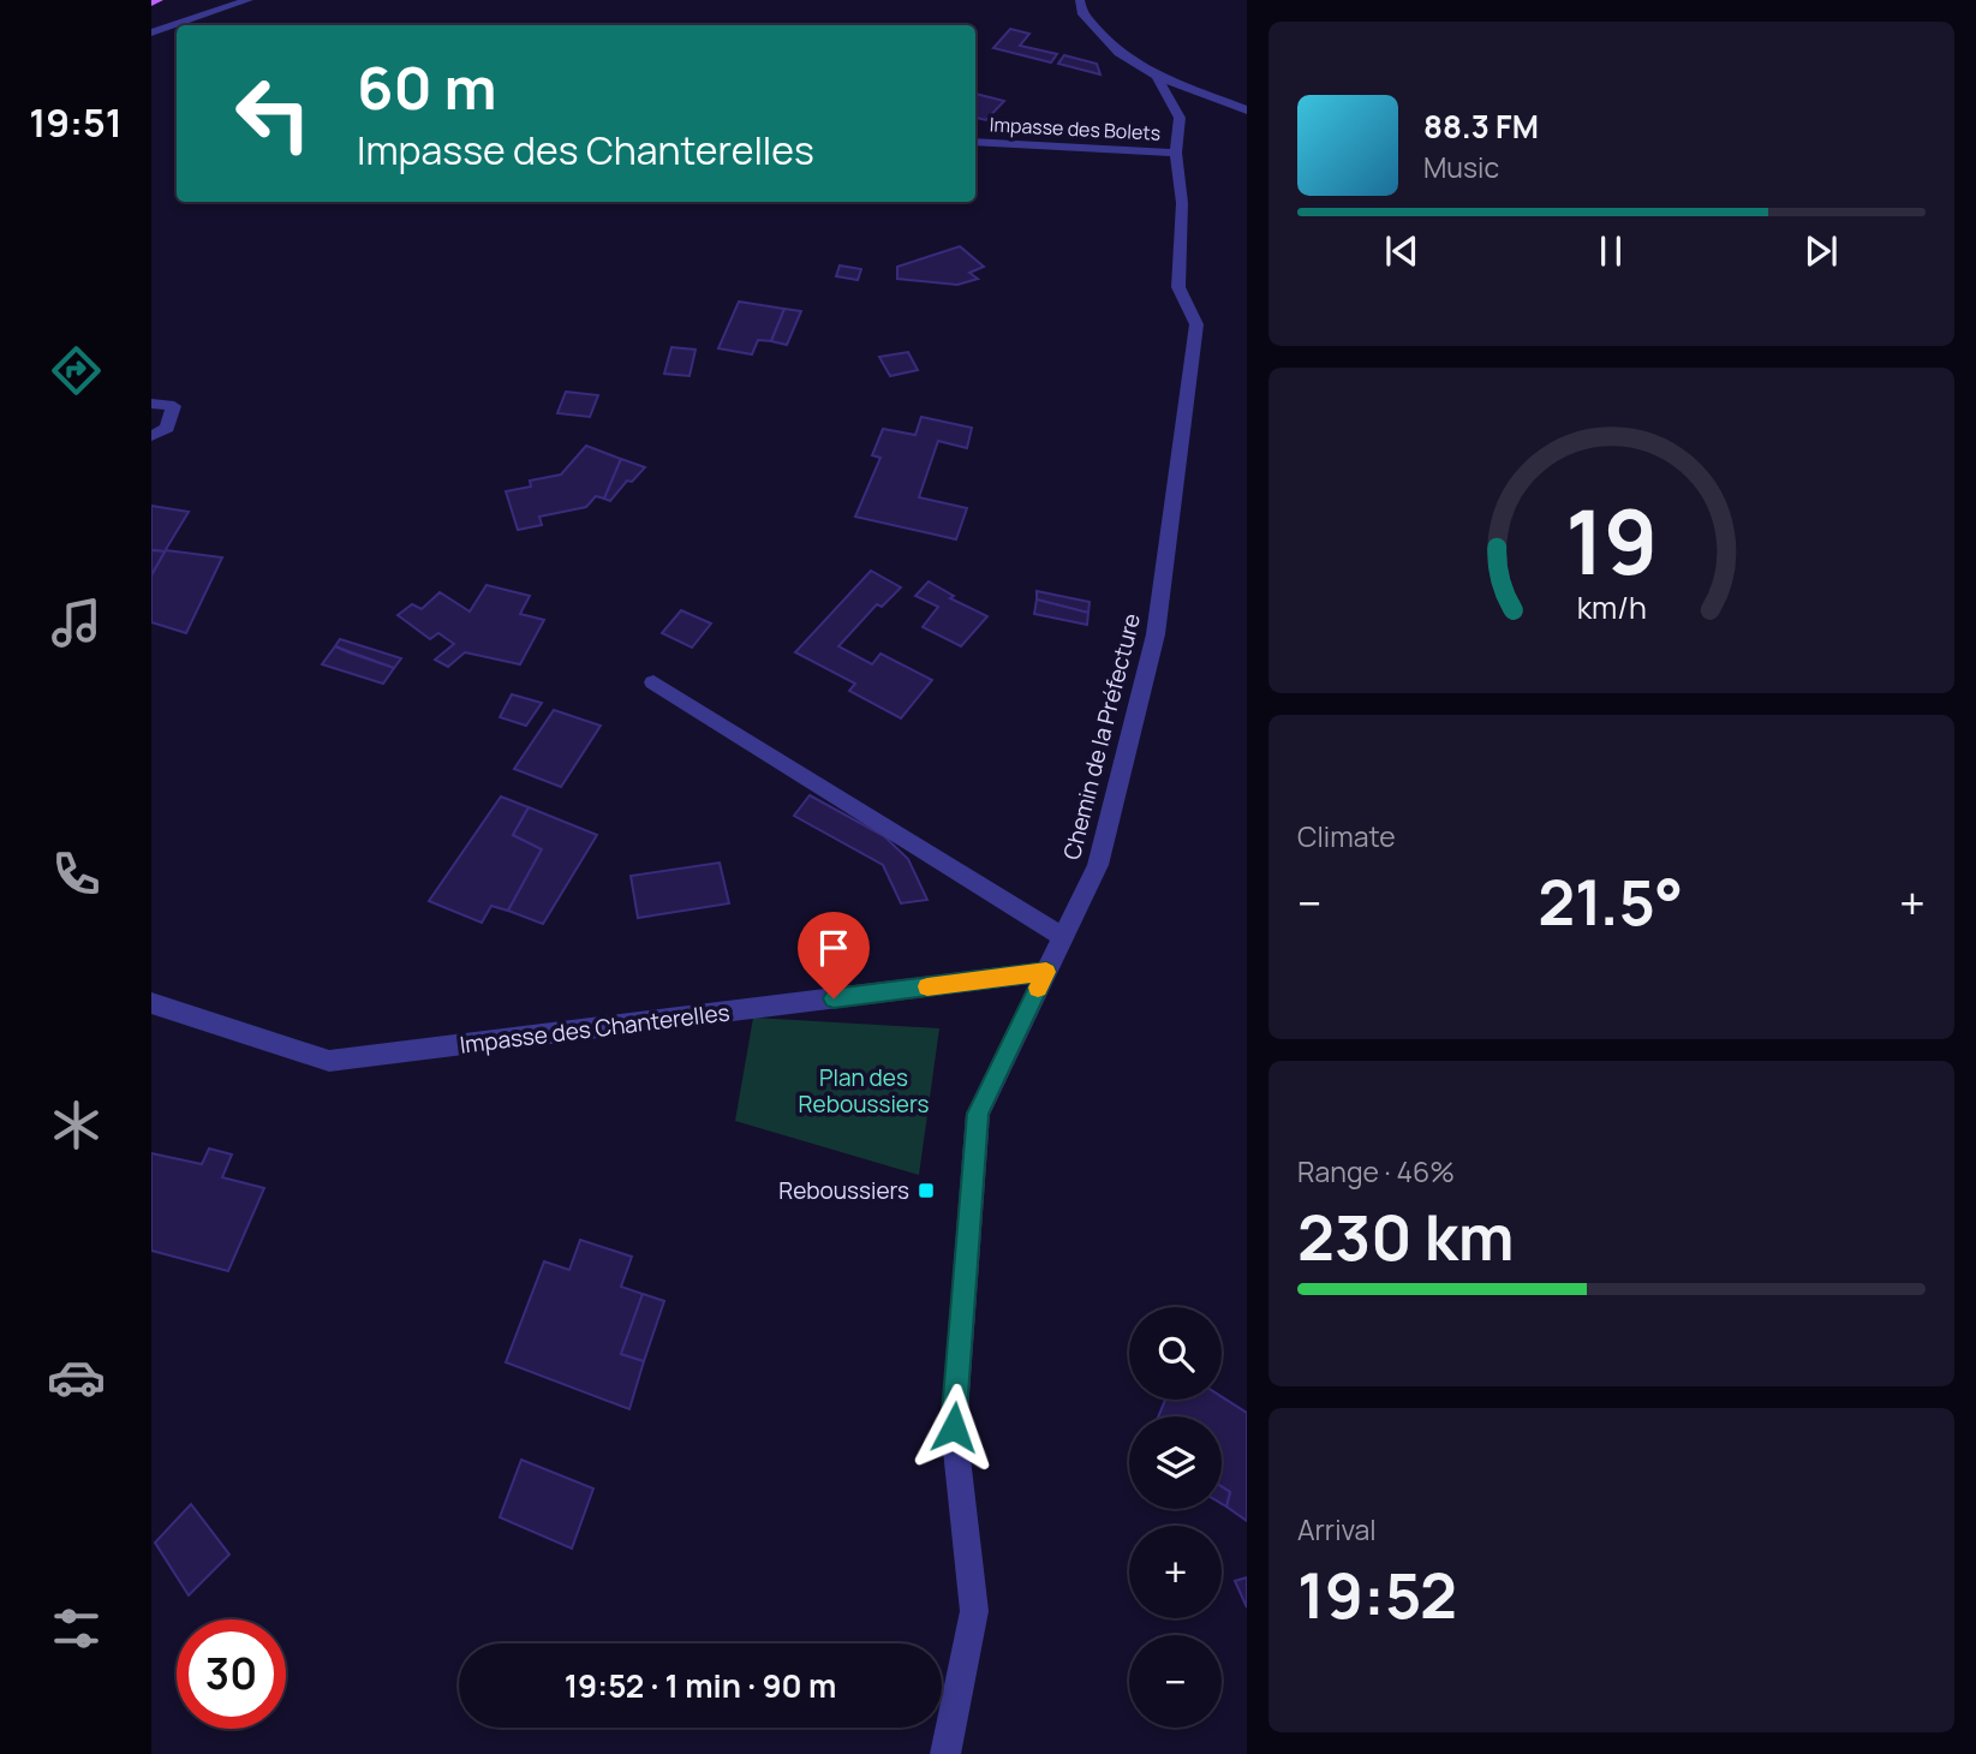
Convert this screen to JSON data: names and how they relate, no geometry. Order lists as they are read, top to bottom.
{
  "streets": {
    "street": ["Impasse des Bolets", "Chemin de la Préfecture", "Impasse des Chanterelles"]
  },
  "crossings": [
    ["Impasse des Bolets", "Chemin de la Préfecture"],
    ["Chemin de la Préfecture", "Impasse des Chanterelles"]
  ],
  "parks": ["Plan des Reboussiers"],
  "places": {
    "transit": ["Reboussiers"]
  },
  "page": {
    "tabs": "19:51",
    "turn": ["60 m", "Impasse des Chanterelles"],
    "song": ["88.3 FM", "Music"],
    "tile": [
      "Climate",
      ["Range · 46%", "230 km"],
      ["Arrival", "19:52"]
    ],
    "heat": ["−", "21.5°", "+"],
    "map_buttons": ["+", "−"],
    "limit": "30",
    "trip": "19:52 · 1 min · 90 m",
    "gauge": ["19", "km/h"]
  }
}
